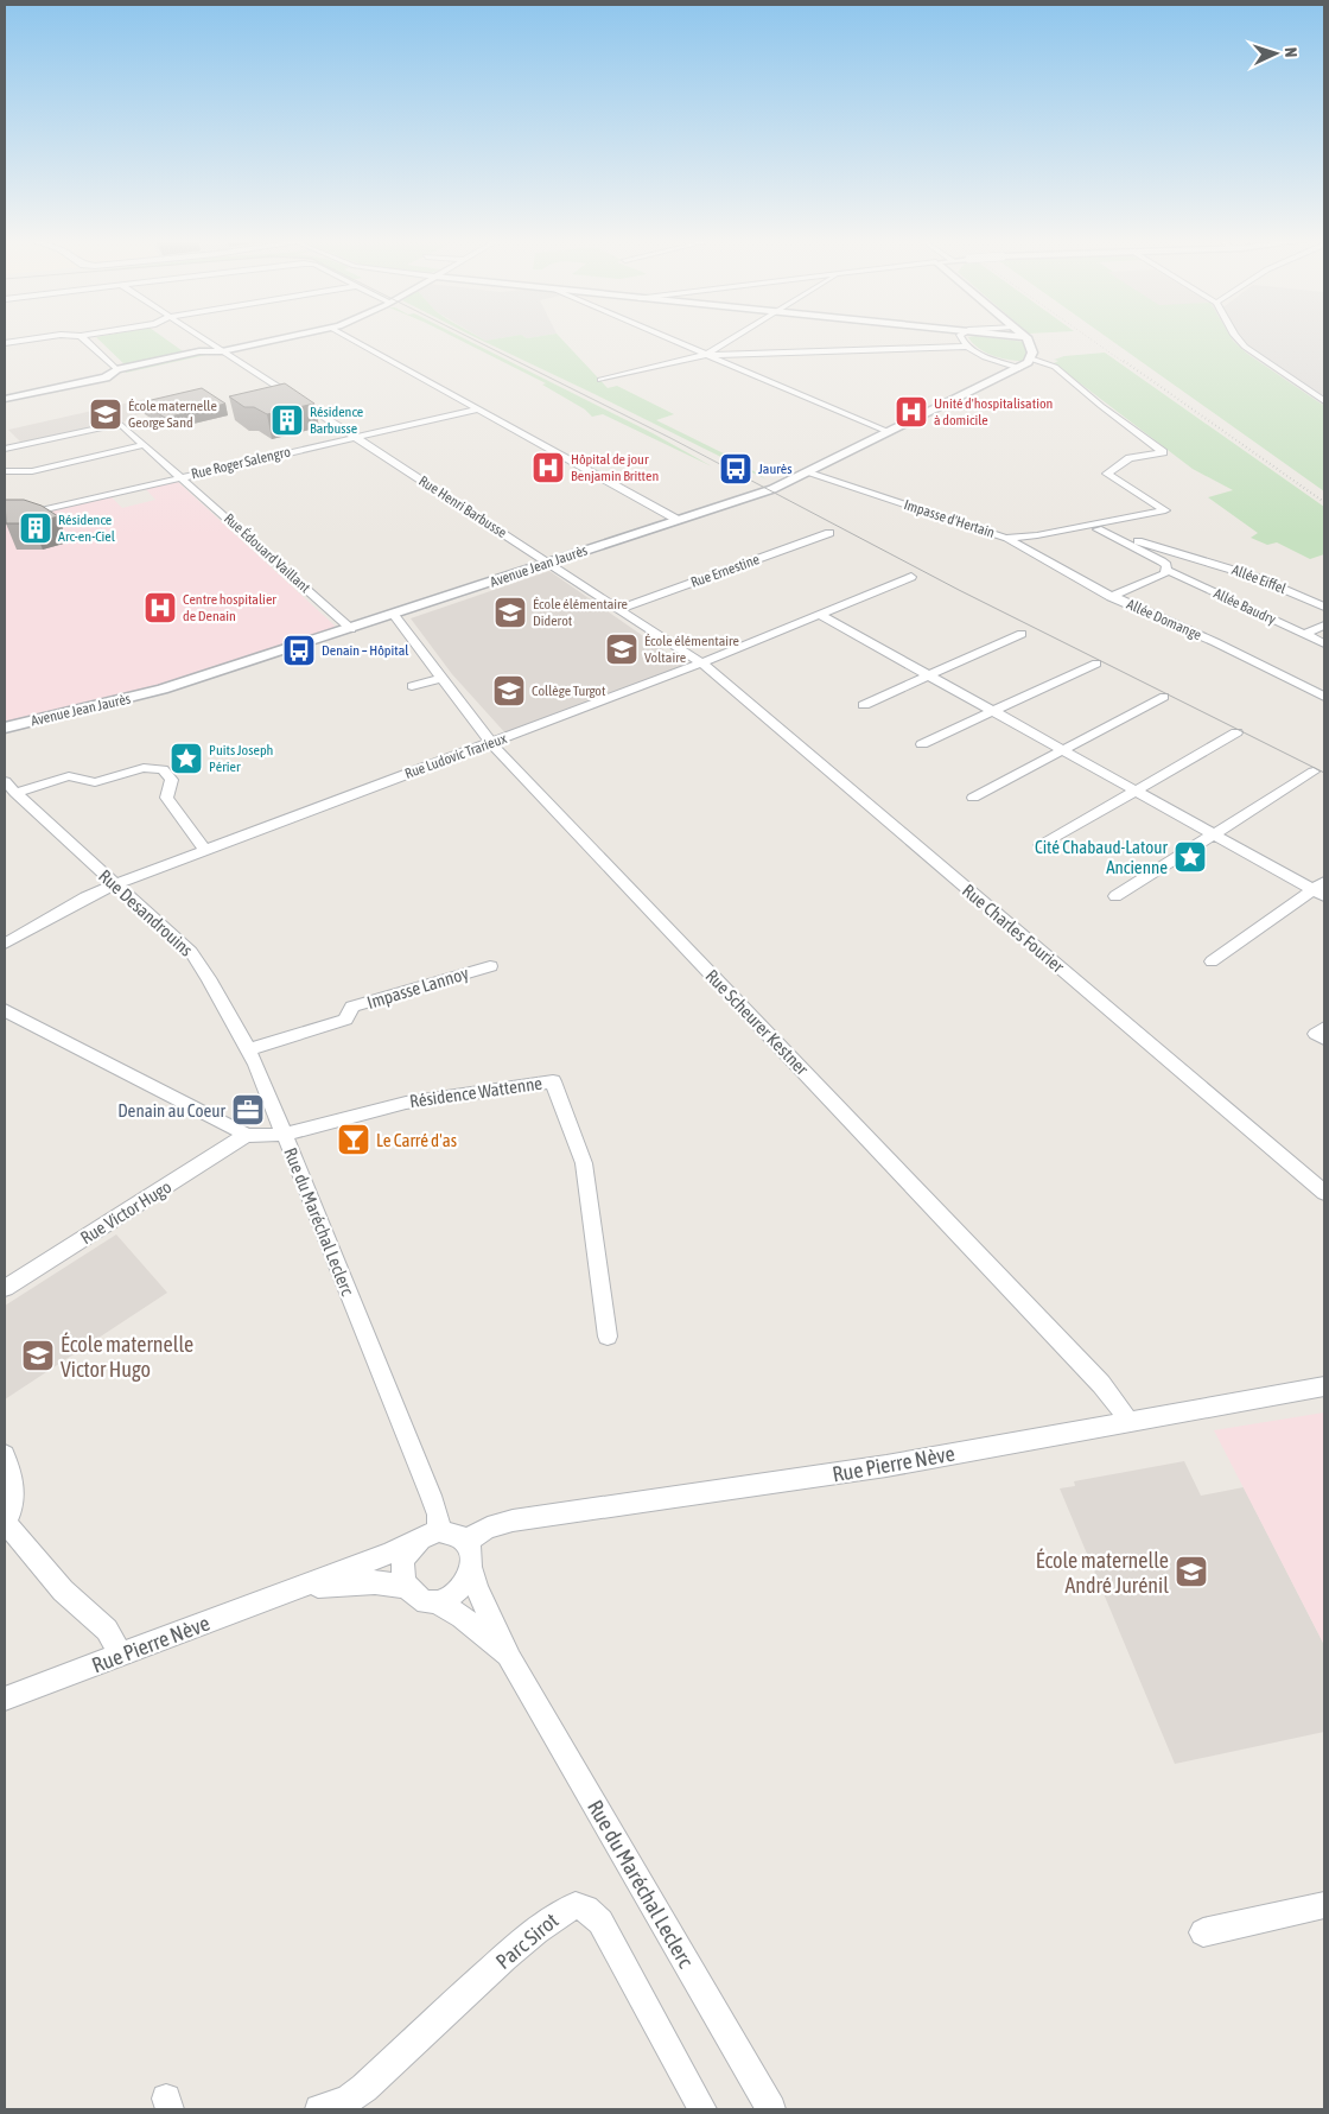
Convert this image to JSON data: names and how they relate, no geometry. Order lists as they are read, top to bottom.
{
  "streets": {
    "street": [
      "Rue Roger Salengro",
      "Rue Henri Barbusse",
      "Impasse d'Hertain",
      "Rue Édouard Vaillant",
      "Avenue Jean Jaurès",
      "Rue Ernestine",
      "Allée Eiffel",
      "Allée Baudry",
      "Allée Domange",
      "Rue Ludovic Trarieux",
      "Rue Desandrouins",
      "Rue Charles Fourier",
      "Impasse Lannoy",
      "Rue Scheurer Kestner",
      "Résidence Wattenne",
      "Rue Victor Hugo",
      "Rue du Maréchal Leclerc",
      "Rue Pierre Nève",
      "Parc Sirot"
    ]
  },
  "crossings": [
    ["Rue Roger Salengro", "Rue Henri Barbusse"],
    ["Rue Roger Salengro", "Rue Édouard Vaillant"],
    ["Rue Henri Barbusse", "Avenue Jean Jaurès"],
    ["Rue Henri Barbusse", "Rue Ernestine"],
    ["Rue Henri Barbusse", "Rue Ludovic Trarieux"],
    ["Rue Henri Barbusse", "Rue Charles Fourier"],
    ["Impasse d'Hertain", "Avenue Jean Jaurès"],
    ["Impasse d'Hertain", "Allée Eiffel"],
    ["Impasse d'Hertain", "Allée Baudry"],
    ["Impasse d'Hertain", "Allée Domange"],
    ["Rue Édouard Vaillant", "Avenue Jean Jaurès"],
    ["Avenue Jean Jaurès", "Rue Scheurer Kestner"],
    ["Allée Eiffel", "Allée Baudry"],
    ["Rue Ludovic Trarieux", "Rue Desandrouins"],
    ["Rue Ludovic Trarieux", "Rue Charles Fourier"],
    ["Rue Ludovic Trarieux", "Rue Scheurer Kestner"],
    ["Rue Desandrouins", "Impasse Lannoy"],
    ["Rue Desandrouins", "Résidence Wattenne"],
    ["Rue Desandrouins", "Rue du Maréchal Leclerc"],
    ["Rue Scheurer Kestner", "Rue Pierre Nève"],
    ["Résidence Wattenne", "Rue du Maréchal Leclerc"],
    ["Rue Victor Hugo", "Rue du Maréchal Leclerc"],
    ["Rue du Maréchal Leclerc", "Rue Pierre Nève"]
  ],
  "places": {
    "hospital": ["Unité d'hospitalisation à domicile", "Hôpital de jour Benjamin Britten", "Centre hospitalier de Denain"],
    "school or university": [
      "École maternelle George Sand",
      "École élémentaire Diderot",
      "École élémentaire Voltaire",
      "Collège Turgot",
      "École maternelle Victor Hugo",
      "École maternelle André Jurénil"
    ],
    "building": ["Résidence Barbusse", "Résidence Arc-en-Ciel"],
    "bus stop": ["Jaurès", "Denain – Hôpital"],
    "place": ["Puits Joseph Périer", "Cité Chabaud-Latour Ancienne"],
    "office": ["Denain au Coeur"],
    "bar": ["Le Carré d'as"]
  },
  "north": "right"
}
